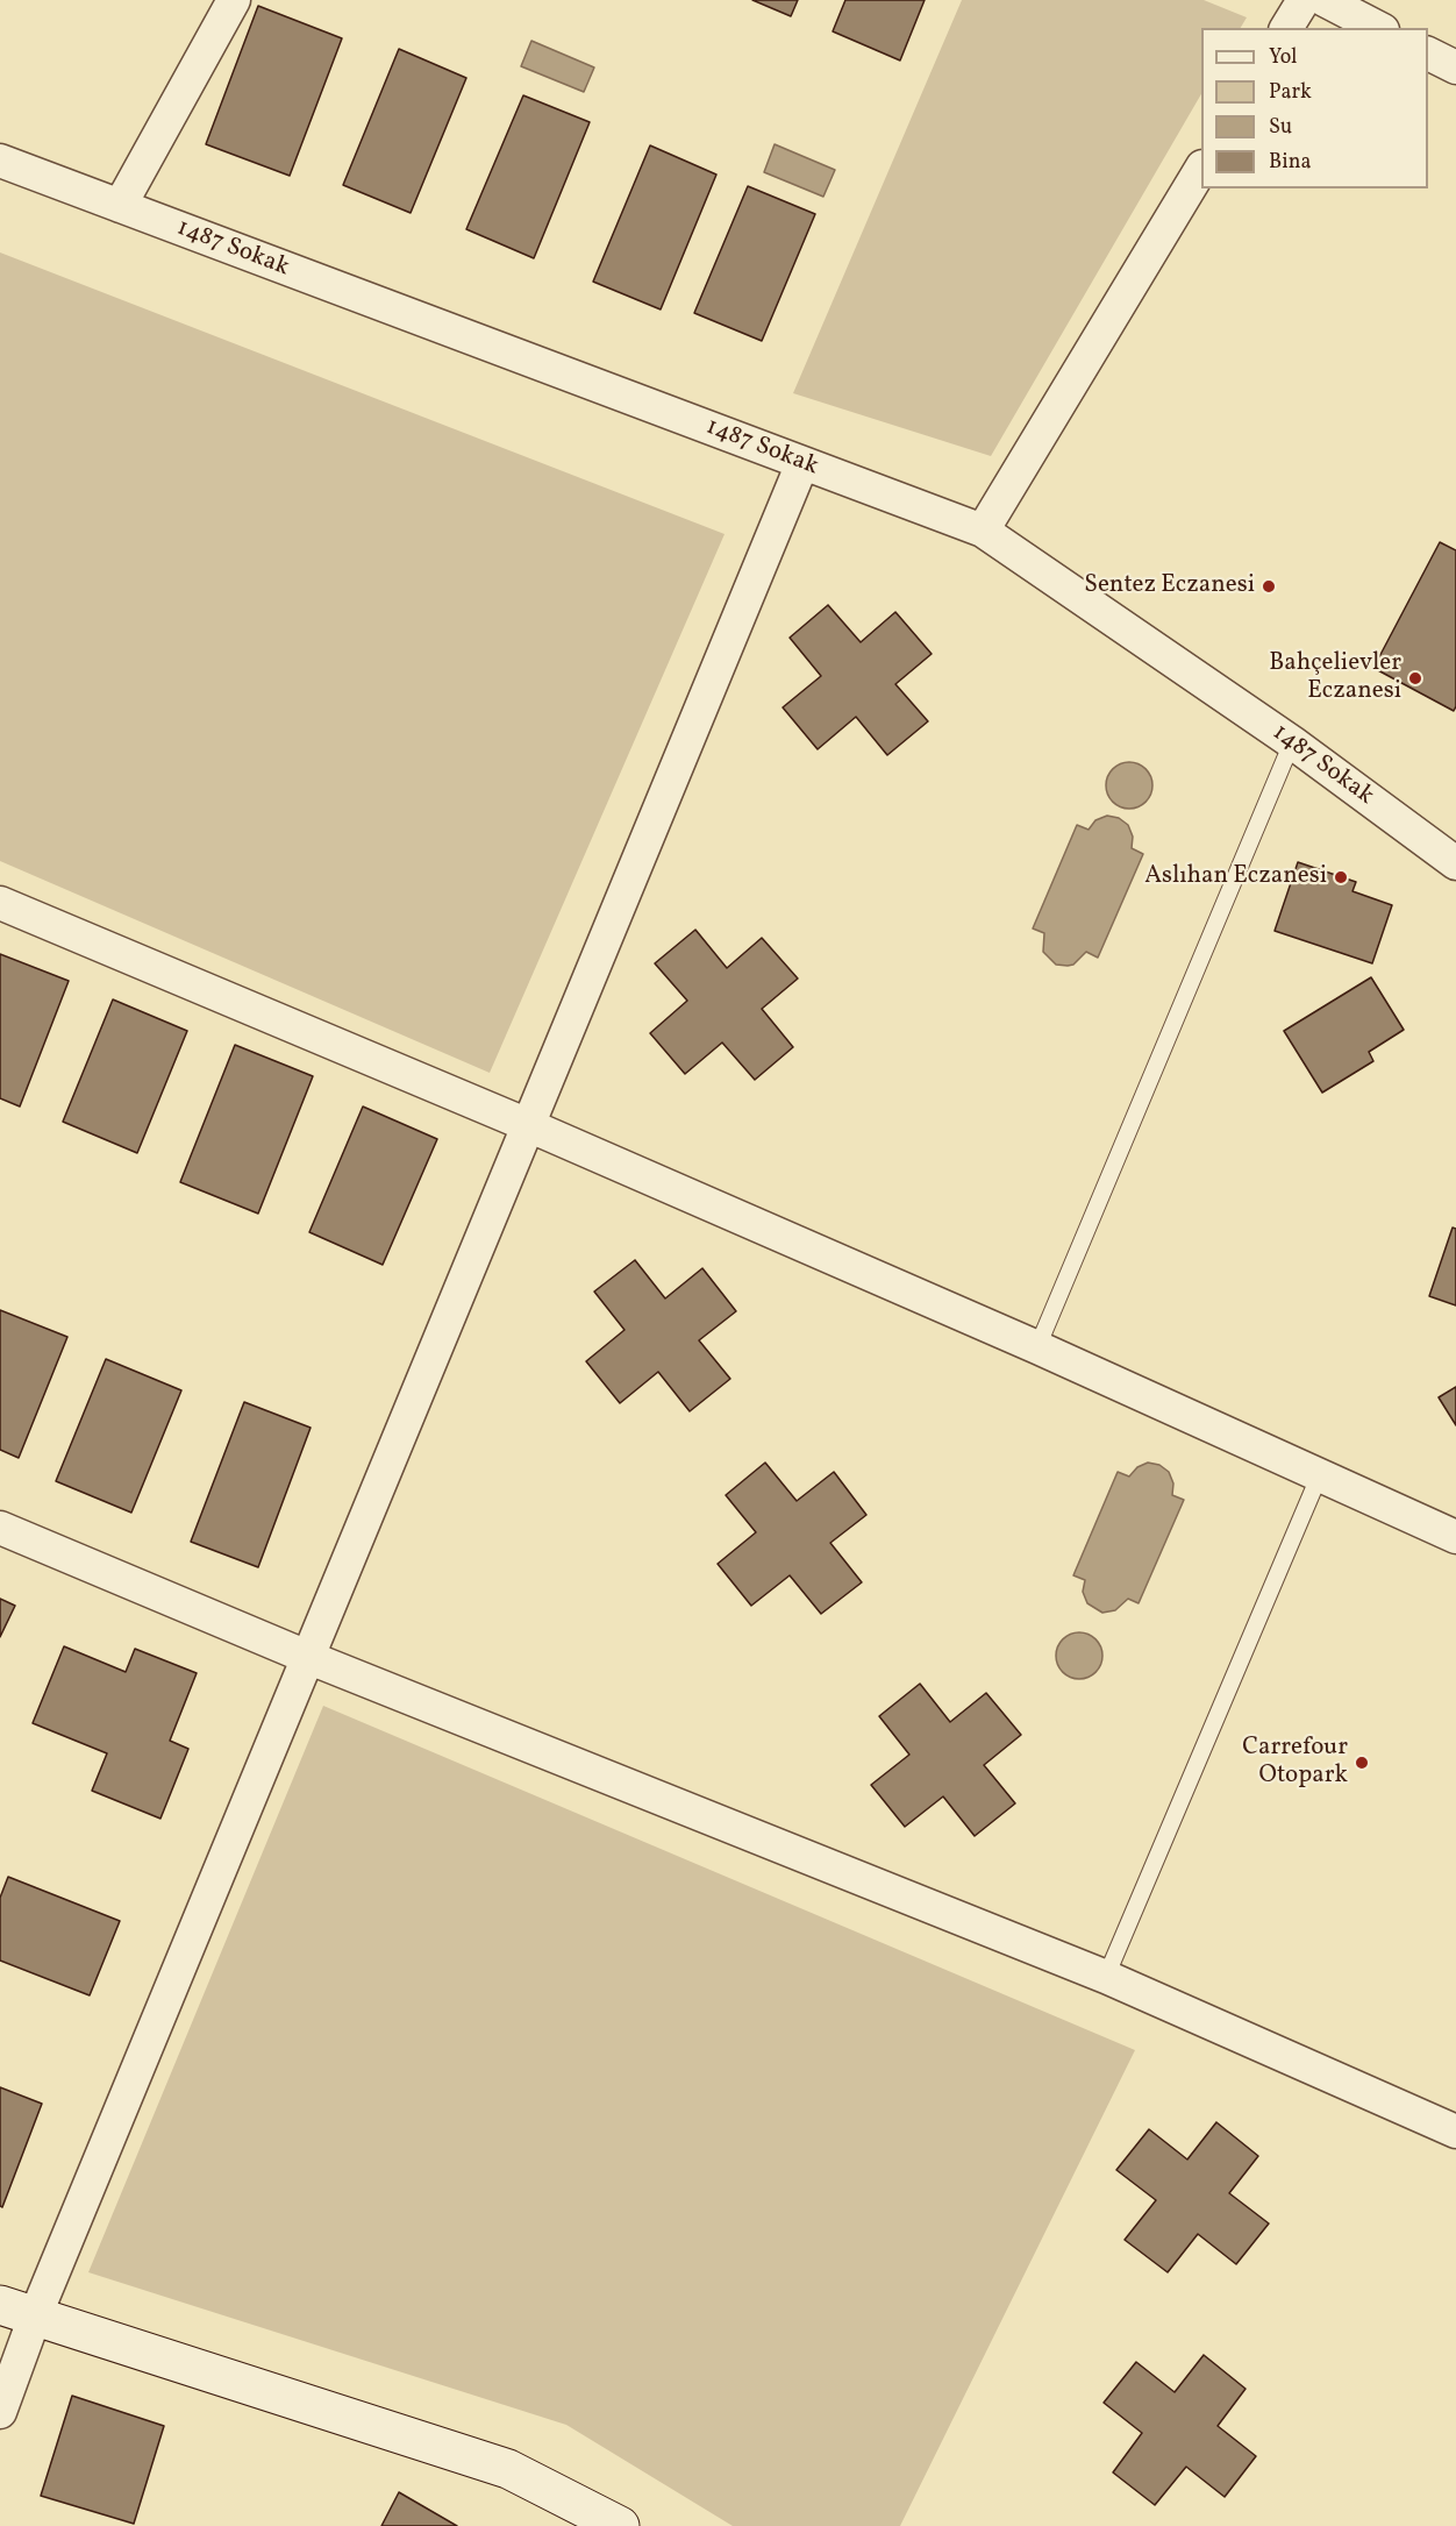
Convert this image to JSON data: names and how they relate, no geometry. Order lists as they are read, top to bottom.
{
  "streets": {
    "street": ["1487 Sokak"]
  },
  "places": [
    "Sentez Eczanesi",
    "Bahçelievler Eczanesi",
    "Aslıhan Eczanesi",
    "Carrefour Otopark"
  ],
  "legend": [
    "Yol",
    "Park",
    "Su",
    "Bina"
  ]
}
